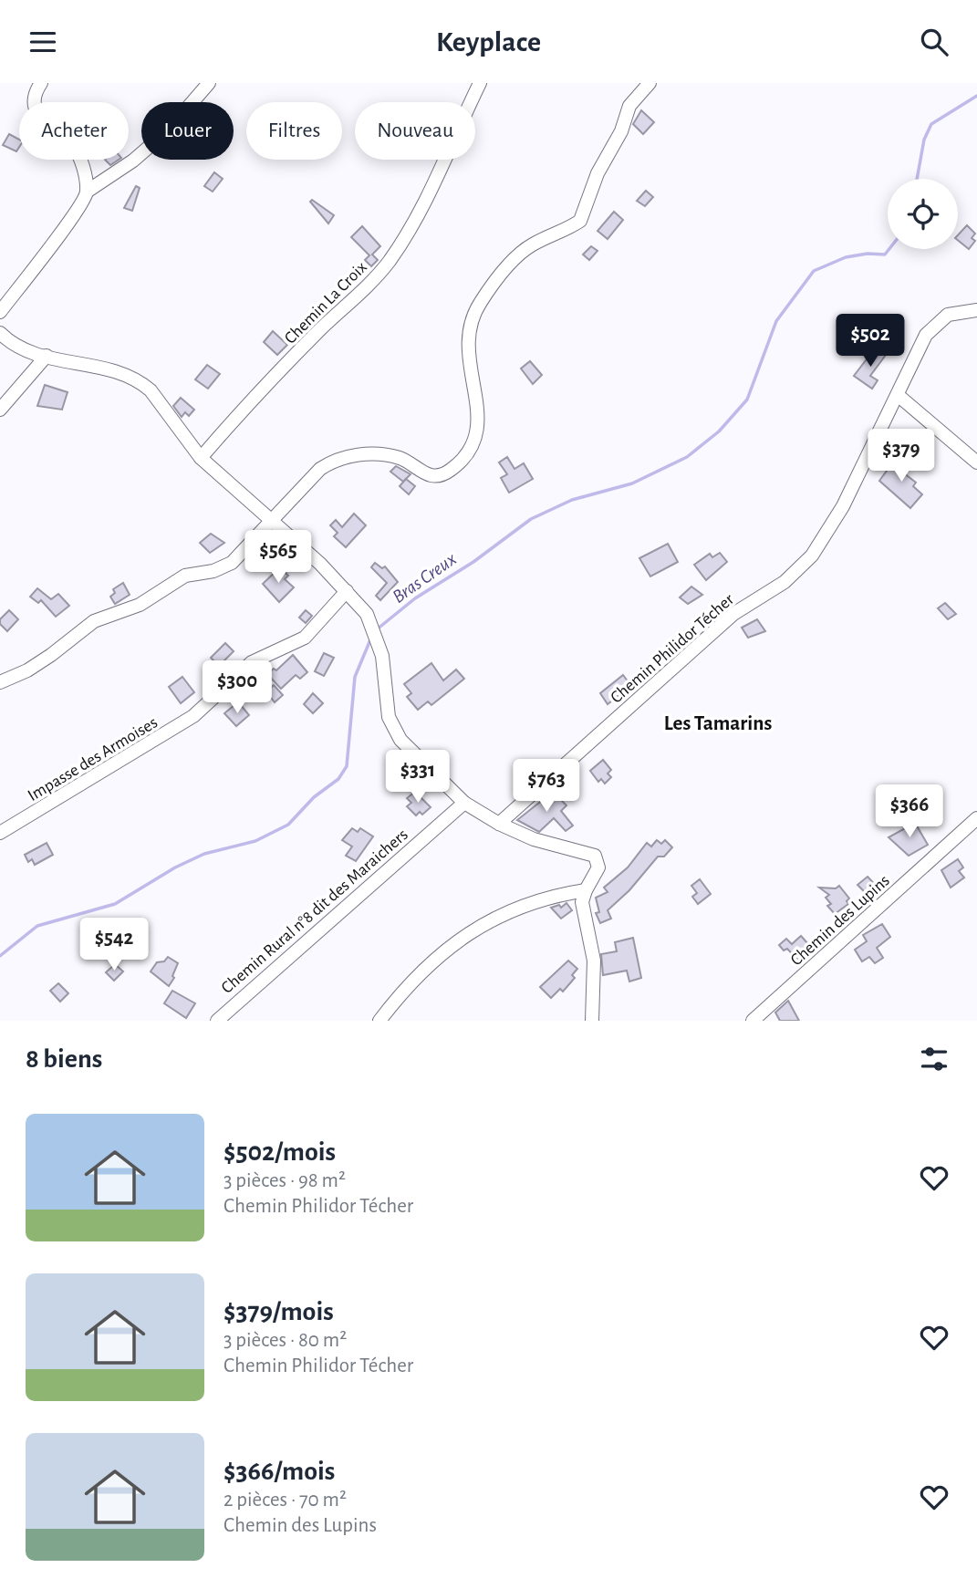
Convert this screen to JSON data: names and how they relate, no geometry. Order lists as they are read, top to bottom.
{
  "streets": {
    "street": [
      "Chemin La Croix",
      "Chemin Philidor Técher",
      "Impasse des Armoises",
      "Chemin Rural n°8 dit des Maraichers",
      "Chemin des Lupins"
    ]
  },
  "districts": ["Les Tamarins"],
  "water": ["Bras Creux"],
  "page": {
    "header": "Keyplace",
    "chip": [
      "Acheter",
      "Louer",
      "Filtres",
      "Nouveau"
    ],
    "price": [
      "$502",
      "$379",
      "$565",
      "$300",
      "$331",
      "$763",
      "$366",
      "$542"
    ],
    "heading": "8 biens",
    "list": [
      {
        "name": "$502/mois",
        "note": "3 pièces · 98 m² · Chemin Philidor Técher"
      },
      {
        "name": "$379/mois",
        "note": "3 pièces · 80 m² · Chemin Philidor Técher"
      },
      {
        "name": "$366/mois",
        "note": "2 pièces · 70 m² · Chemin des Lupins"
      }
    ]
  }
}
